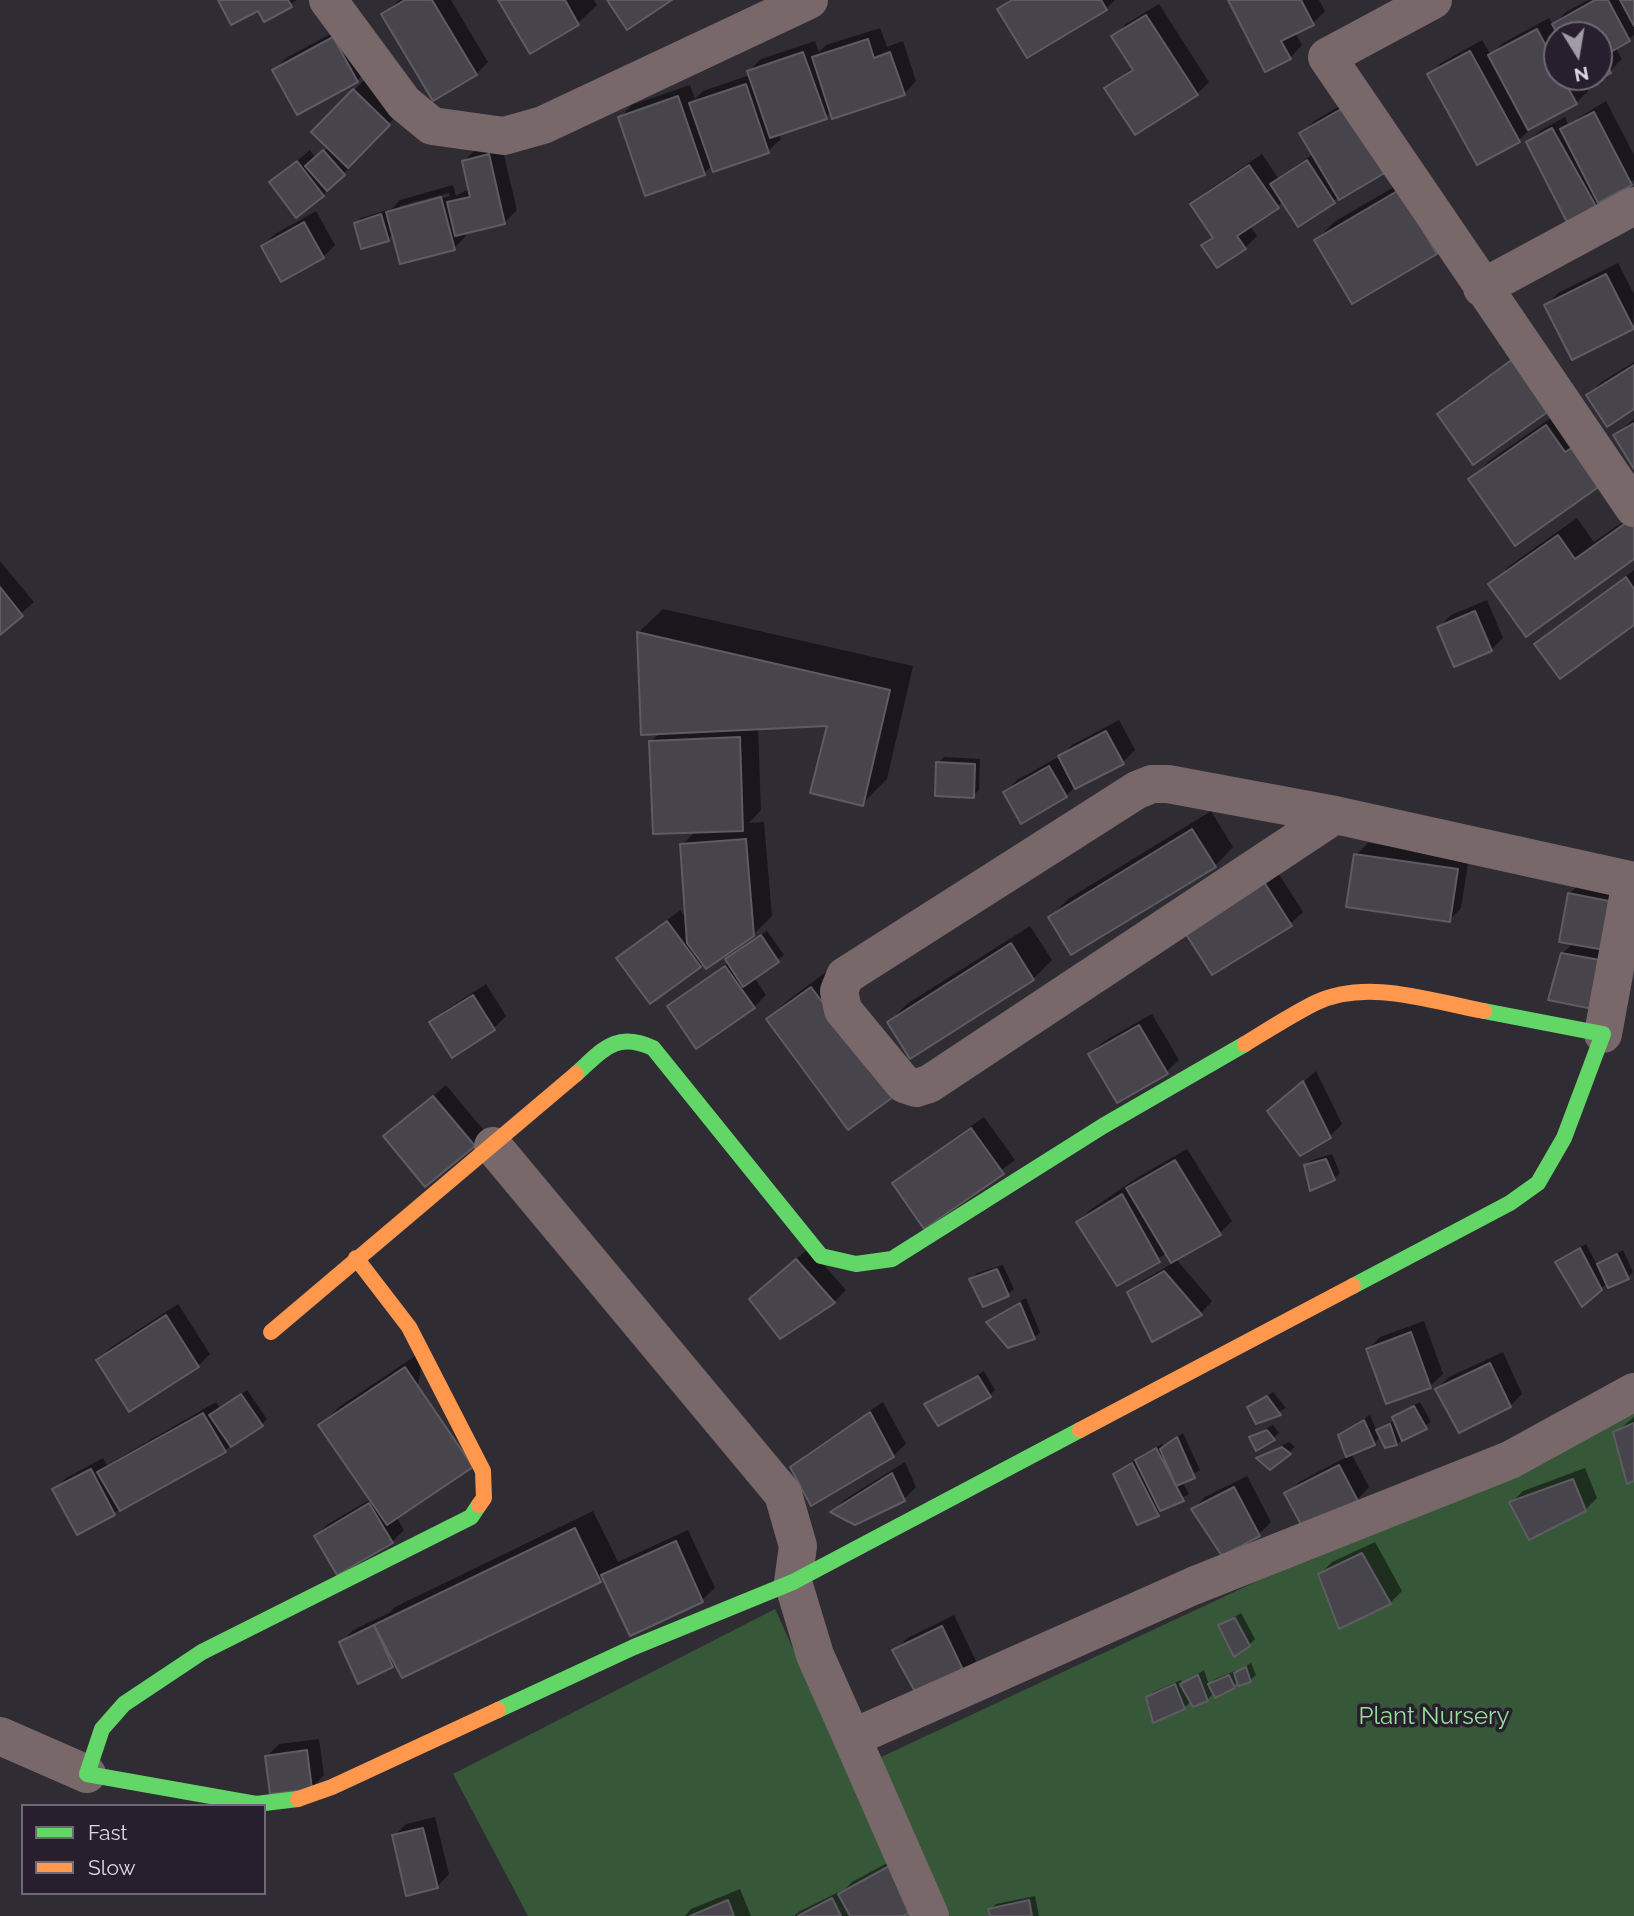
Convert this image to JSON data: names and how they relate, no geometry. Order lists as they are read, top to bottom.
{
  "parks": ["Plant Nursery"],
  "legend": ["Fast", "Slow"],
  "north": "bottom"
}
